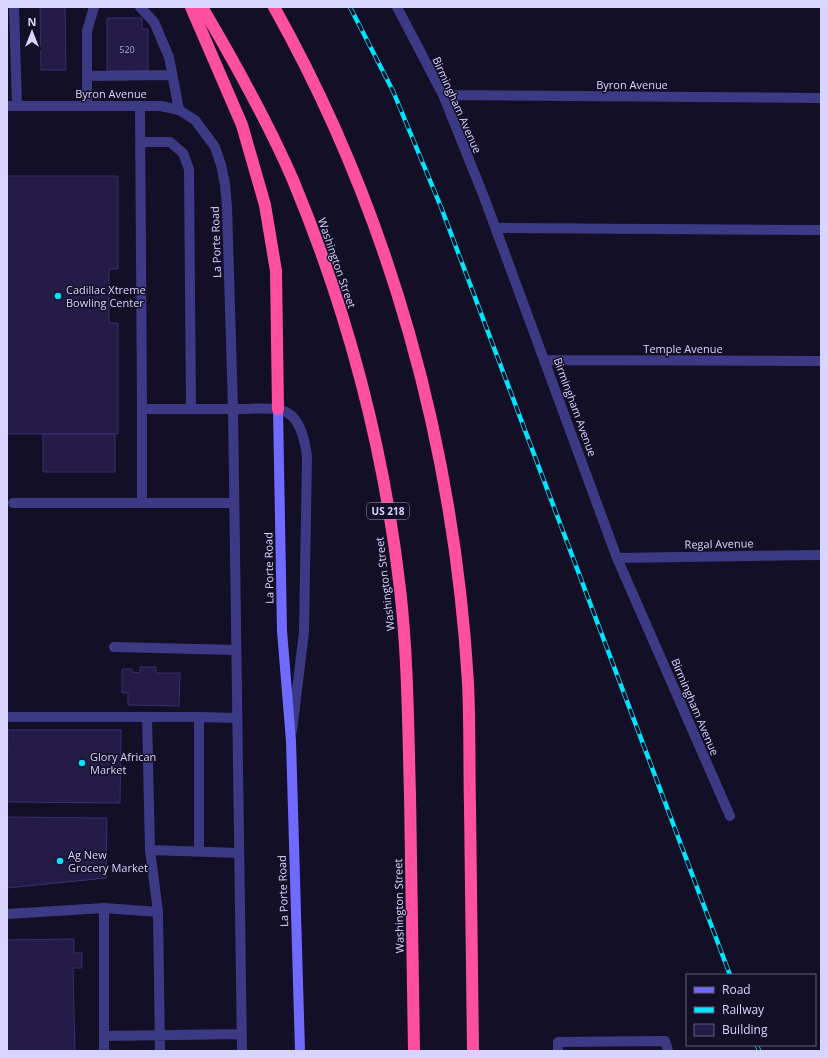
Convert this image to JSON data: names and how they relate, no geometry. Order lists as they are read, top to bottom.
{
  "streets": {
    "highway": ["Washington Street", "US 218"],
    "street": [
      "Byron Avenue",
      "Birmingham Avenue",
      "La Porte Road",
      "Temple Avenue",
      "Regal Avenue"
    ]
  },
  "crossings": [
    ["Byron Avenue", "Birmingham Avenue"],
    ["Byron Avenue", "La Porte Road"],
    ["Birmingham Avenue", "Temple Avenue"],
    ["Birmingham Avenue", "Regal Avenue"]
  ],
  "places": ["Cadillac Xtreme Bowling Center", "Glory African Market", "Ag New Grocery Market"],
  "house_numbers": ["520"],
  "legend": ["Road", "Railway", "Building"],
  "north": "top"
}
